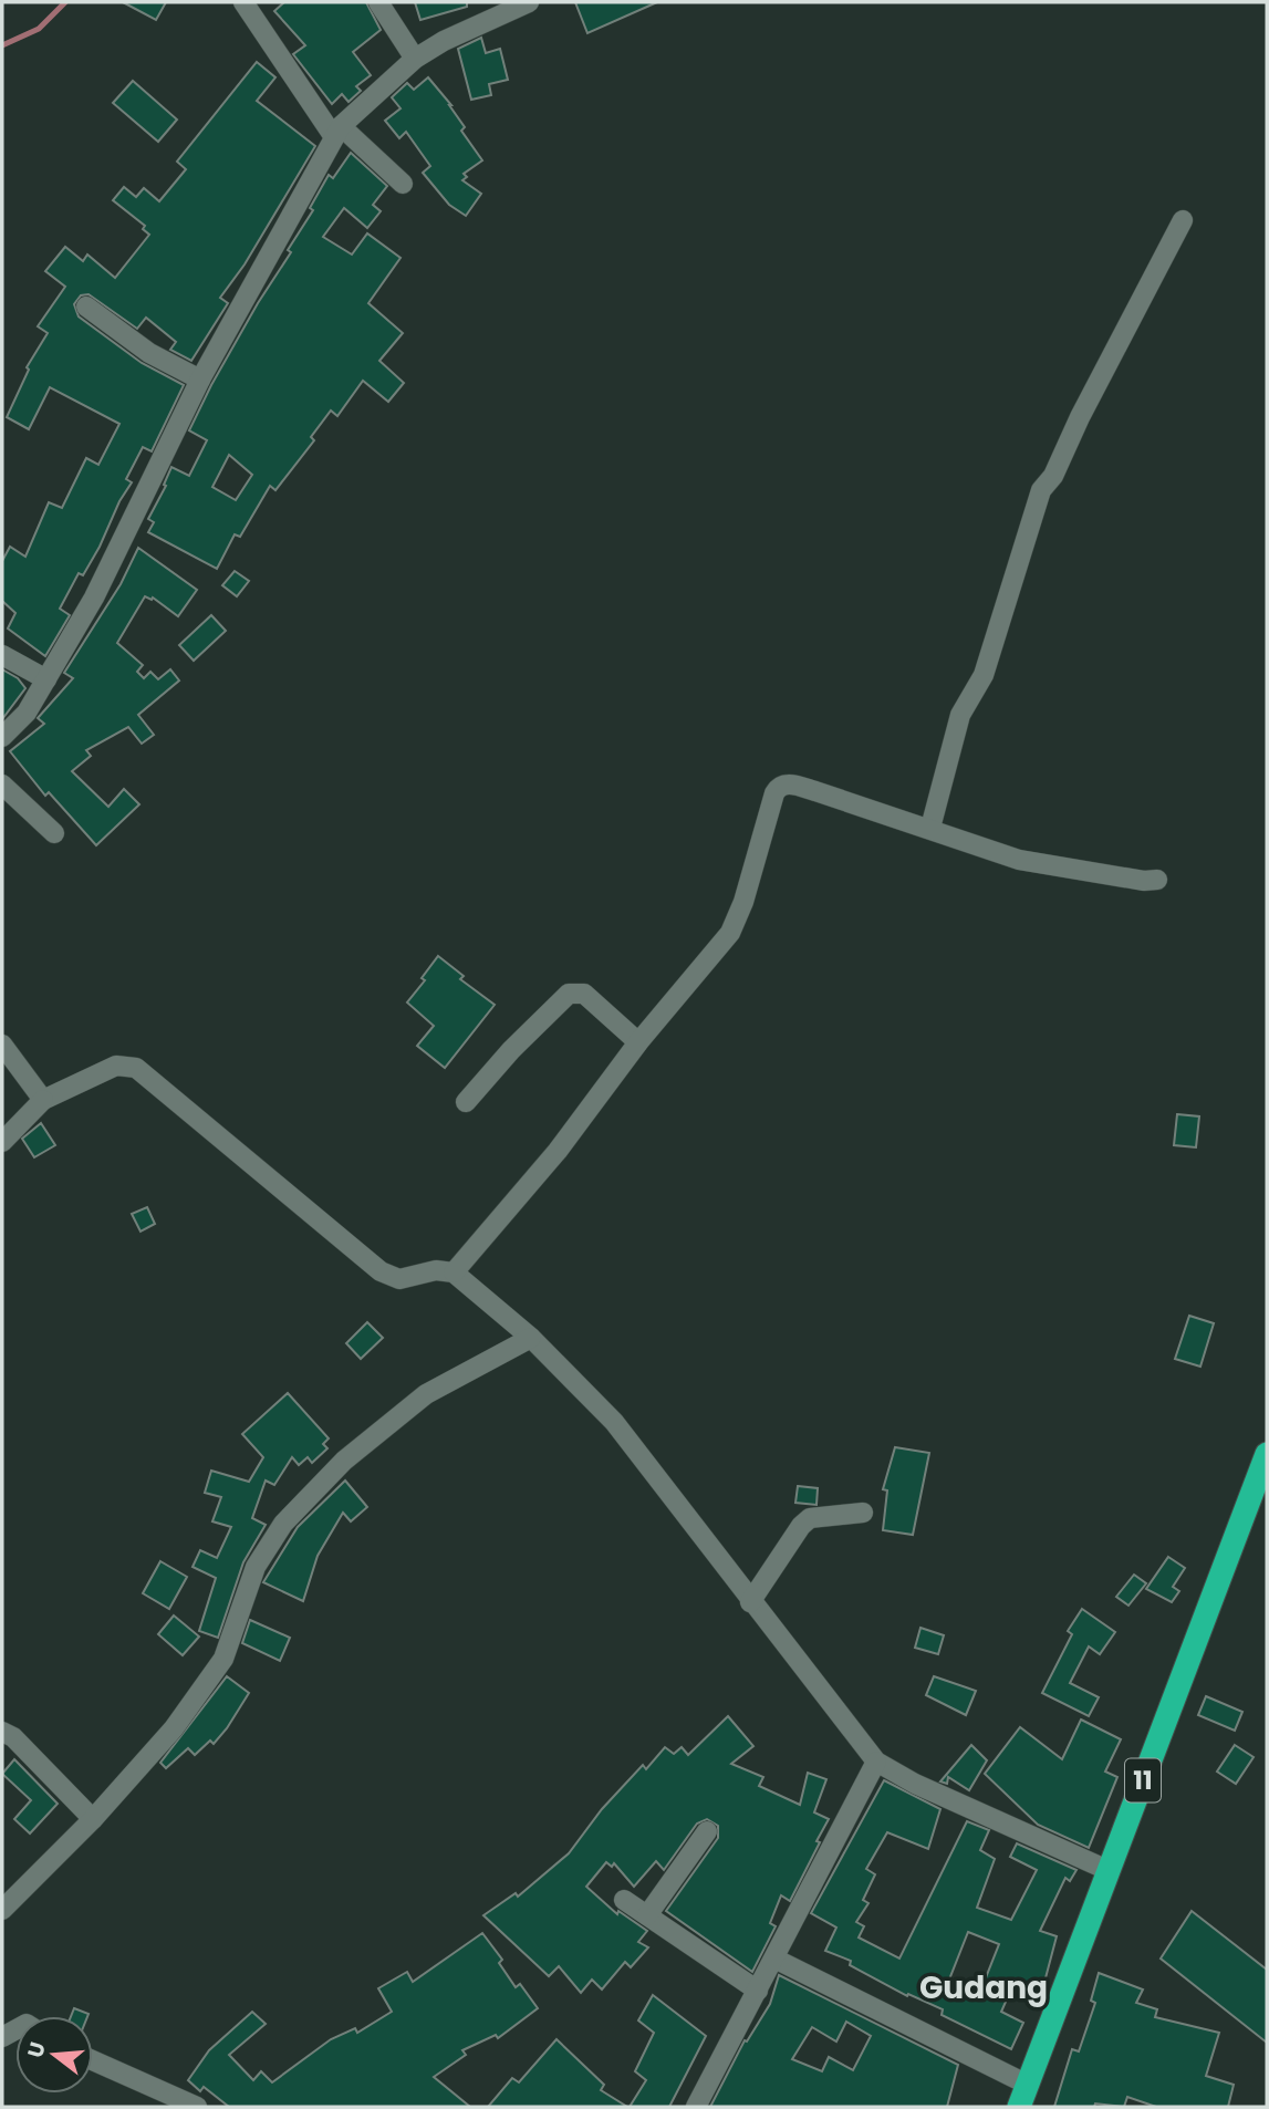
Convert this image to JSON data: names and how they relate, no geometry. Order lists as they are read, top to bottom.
{
  "streets": {
    "highway": ["11"]
  },
  "districts": ["Gudang"],
  "north": "left"
}
